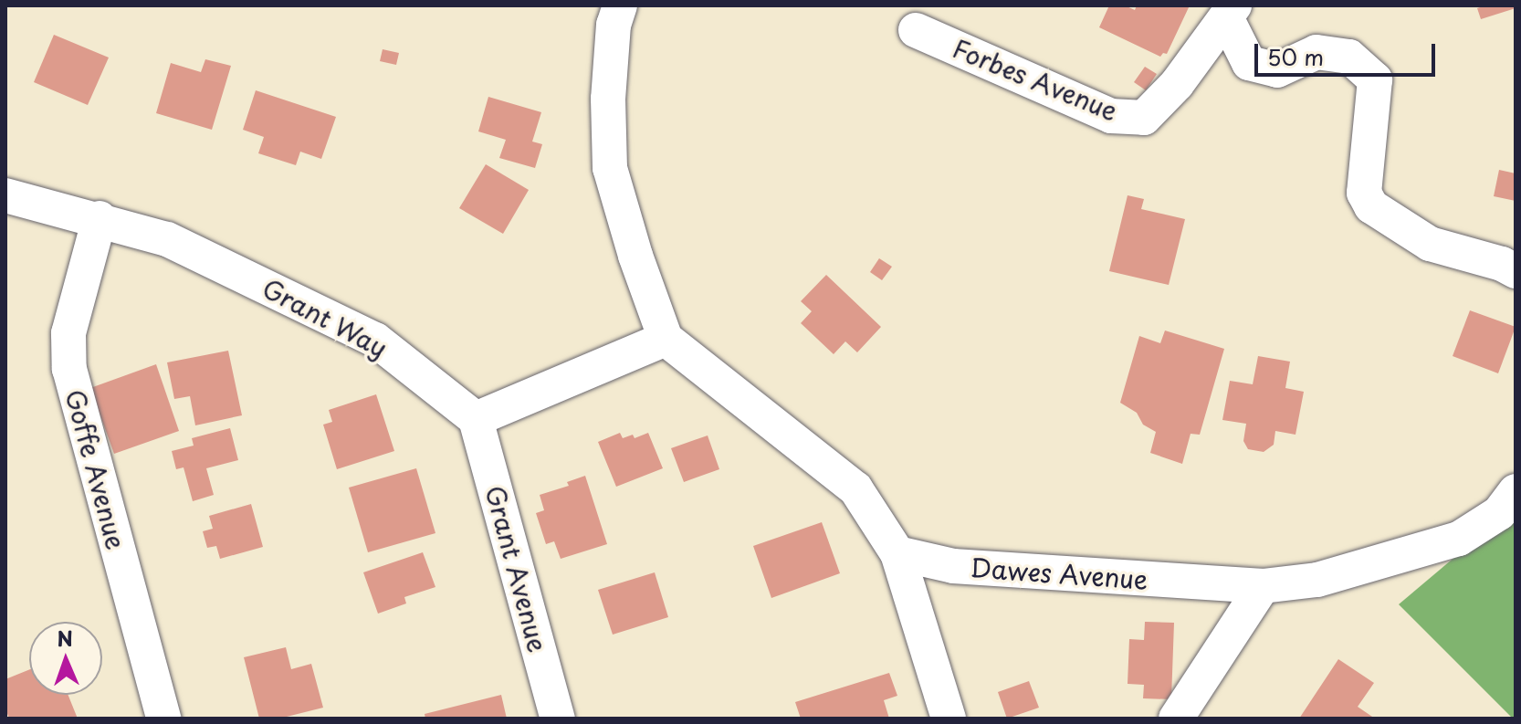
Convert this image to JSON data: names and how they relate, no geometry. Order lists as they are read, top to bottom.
{
  "streets": {
    "street": [
      "Forbes Avenue",
      "Grant Way",
      "Goffe Avenue",
      "Grant Avenue",
      "Dawes Avenue"
    ]
  },
  "crossings": [
    ["Grant Way", "Goffe Avenue"],
    ["Grant Way", "Grant Avenue"]
  ],
  "scale_bar": "50 m",
  "north": "top"
}
